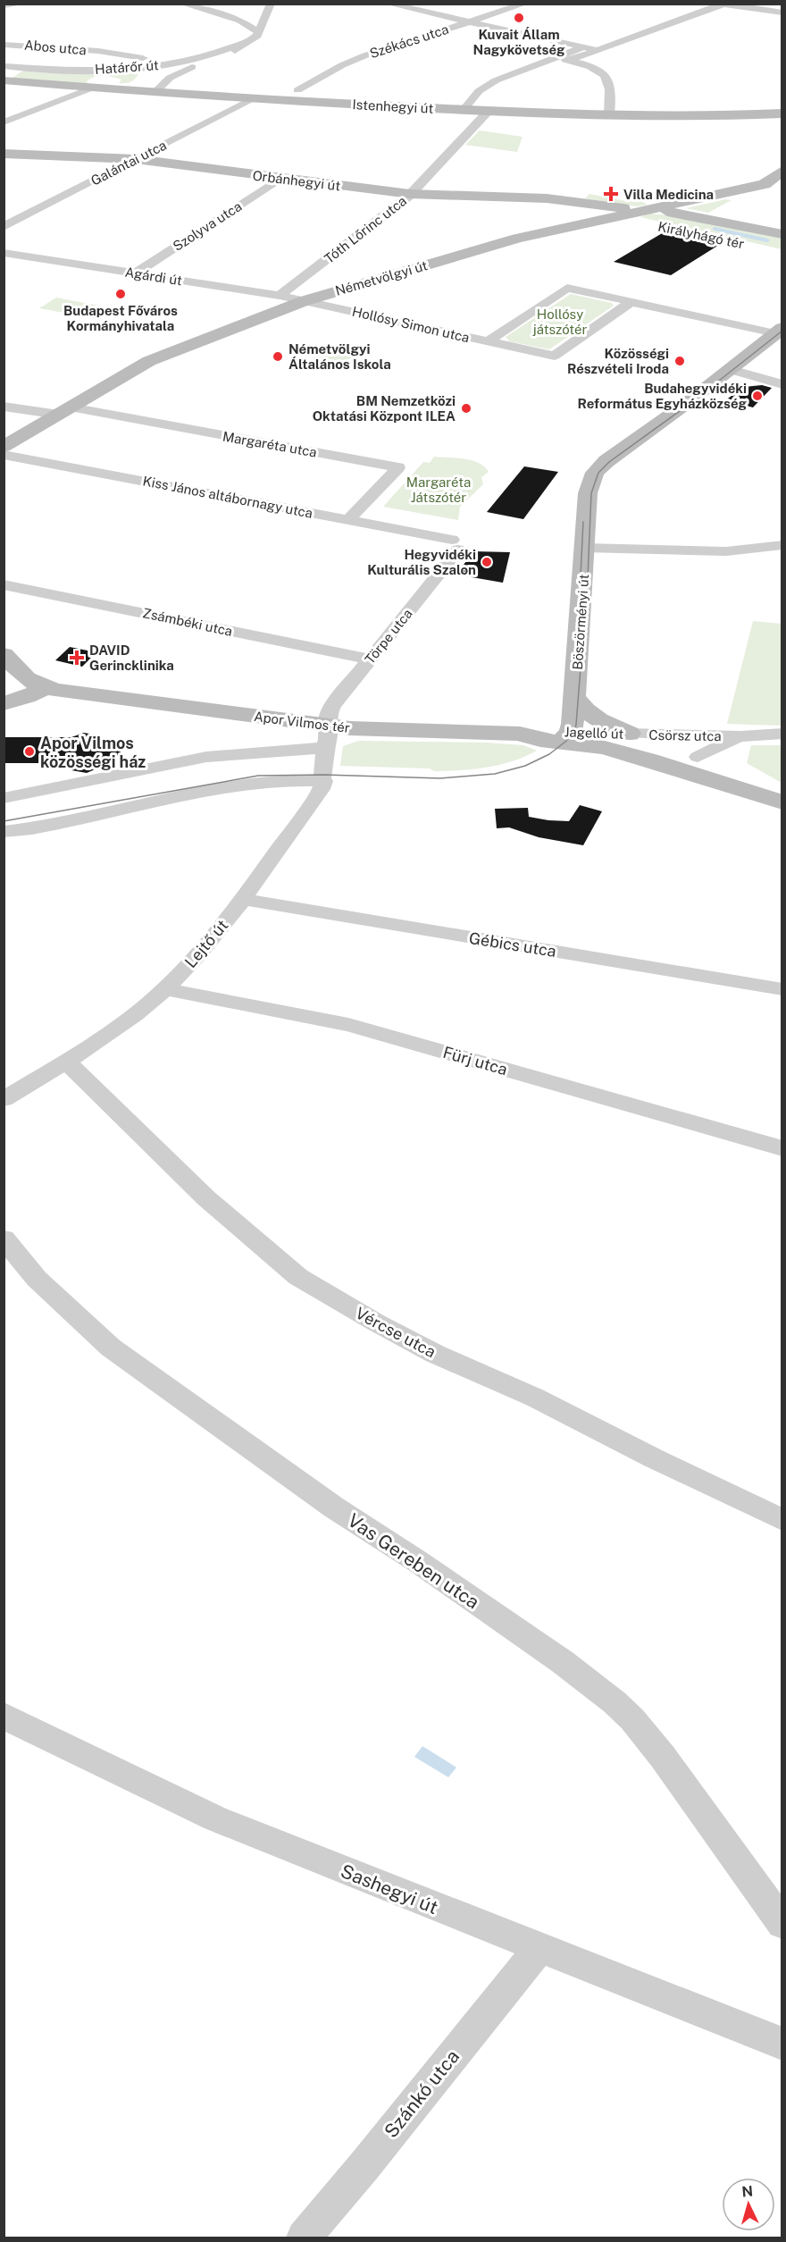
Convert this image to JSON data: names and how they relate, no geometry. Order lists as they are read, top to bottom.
{
  "streets": {
    "street": [
      "Székács utca",
      "Abos utca",
      "Határőr út",
      "Istenhegyi út",
      "Galántai utca",
      "Orbánhegyi út",
      "Szolyva utca",
      "Tóth Lőrinc utca",
      "Királyhágó tér",
      "Agárdi út",
      "Németvölgyi út",
      "Hollósy Simon utca",
      "Margaréta utca",
      "Kiss János altábornagy utca",
      "Zsámbéki utca",
      "Böszörményi út",
      "Törpe utca",
      "Apor Vilmos tér",
      "Jagelló út",
      "Csörsz utca",
      "Lejtő út",
      "Gébics utca",
      "Fürj utca",
      "Vércse utca",
      "Vas Gereben utca",
      "Sashegyi út",
      "Szánkó utca"
    ]
  },
  "crossings": [
    ["Abos utca", "Határőr út"],
    ["Határőr út", "Istenhegyi út"],
    ["Istenhegyi út", "Galántai utca"],
    ["Istenhegyi út", "Tóth Lőrinc utca"],
    ["Galántai utca", "Orbánhegyi út"],
    ["Orbánhegyi út", "Szolyva utca"],
    ["Orbánhegyi út", "Tóth Lőrinc utca"],
    ["Orbánhegyi út", "Királyhágó tér"],
    ["Orbánhegyi út", "Németvölgyi út"],
    ["Szolyva utca", "Agárdi út"],
    ["Tóth Lőrinc utca", "Agárdi út"],
    ["Királyhágó tér", "Németvölgyi út"],
    ["Agárdi út", "Németvölgyi út"],
    ["Agárdi út", "Hollósy Simon utca"],
    ["Németvölgyi út", "Hollósy Simon utca"],
    ["Németvölgyi út", "Margaréta utca"],
    ["Hollósy Simon utca", "Böszörményi út"],
    ["Margaréta utca", "Kiss János altábornagy utca"],
    ["Kiss János altábornagy utca", "Törpe utca"],
    ["Zsámbéki utca", "Törpe utca"],
    ["Böszörményi út", "Apor Vilmos tér"],
    ["Böszörményi út", "Jagelló út"],
    ["Törpe utca", "Apor Vilmos tér"],
    ["Törpe utca", "Lejtő út"],
    ["Apor Vilmos tér", "Jagelló út"],
    ["Apor Vilmos tér", "Lejtő út"],
    ["Jagelló út", "Csörsz utca"],
    ["Lejtő út", "Gébics utca"],
    ["Lejtő út", "Fürj utca"],
    ["Lejtő út", "Vércse utca"],
    ["Sashegyi út", "Szánkó utca"]
  ],
  "parks": ["Hollósy játszótér", "Margaréta Játszótér"],
  "places": {
    "other": [
      "Kuvait Állam Nagykövetség",
      "Budapest Főváros Kormányhivatala",
      "Németvölgyi Általános Iskola",
      "Közösségi Részvételi Iroda",
      "Budahegyvidéki Református Egyházközség",
      "BM Nemzetközi Oktatási Központ ILEA",
      "Hegyvidéki Kulturális Szalon",
      "Apor Vilmos közösségi ház"
    ],
    "health": ["Villa Medicina", "DAVID Gerincklinika"]
  },
  "north": "top"
}
